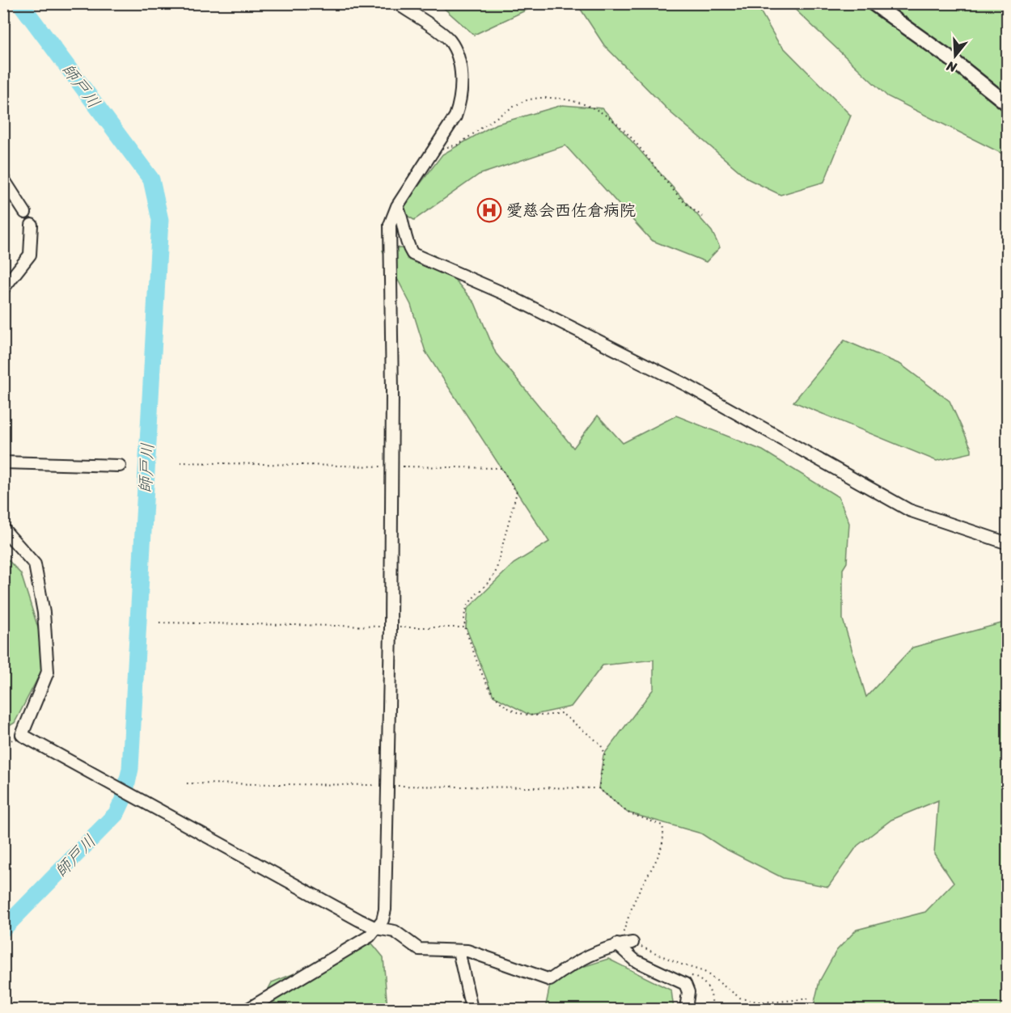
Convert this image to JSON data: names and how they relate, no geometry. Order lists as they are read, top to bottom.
{
  "water": ["師戸川"],
  "places": {
    "hospital": ["愛慈会西佐倉病院"]
  },
  "north": "bottom"
}
